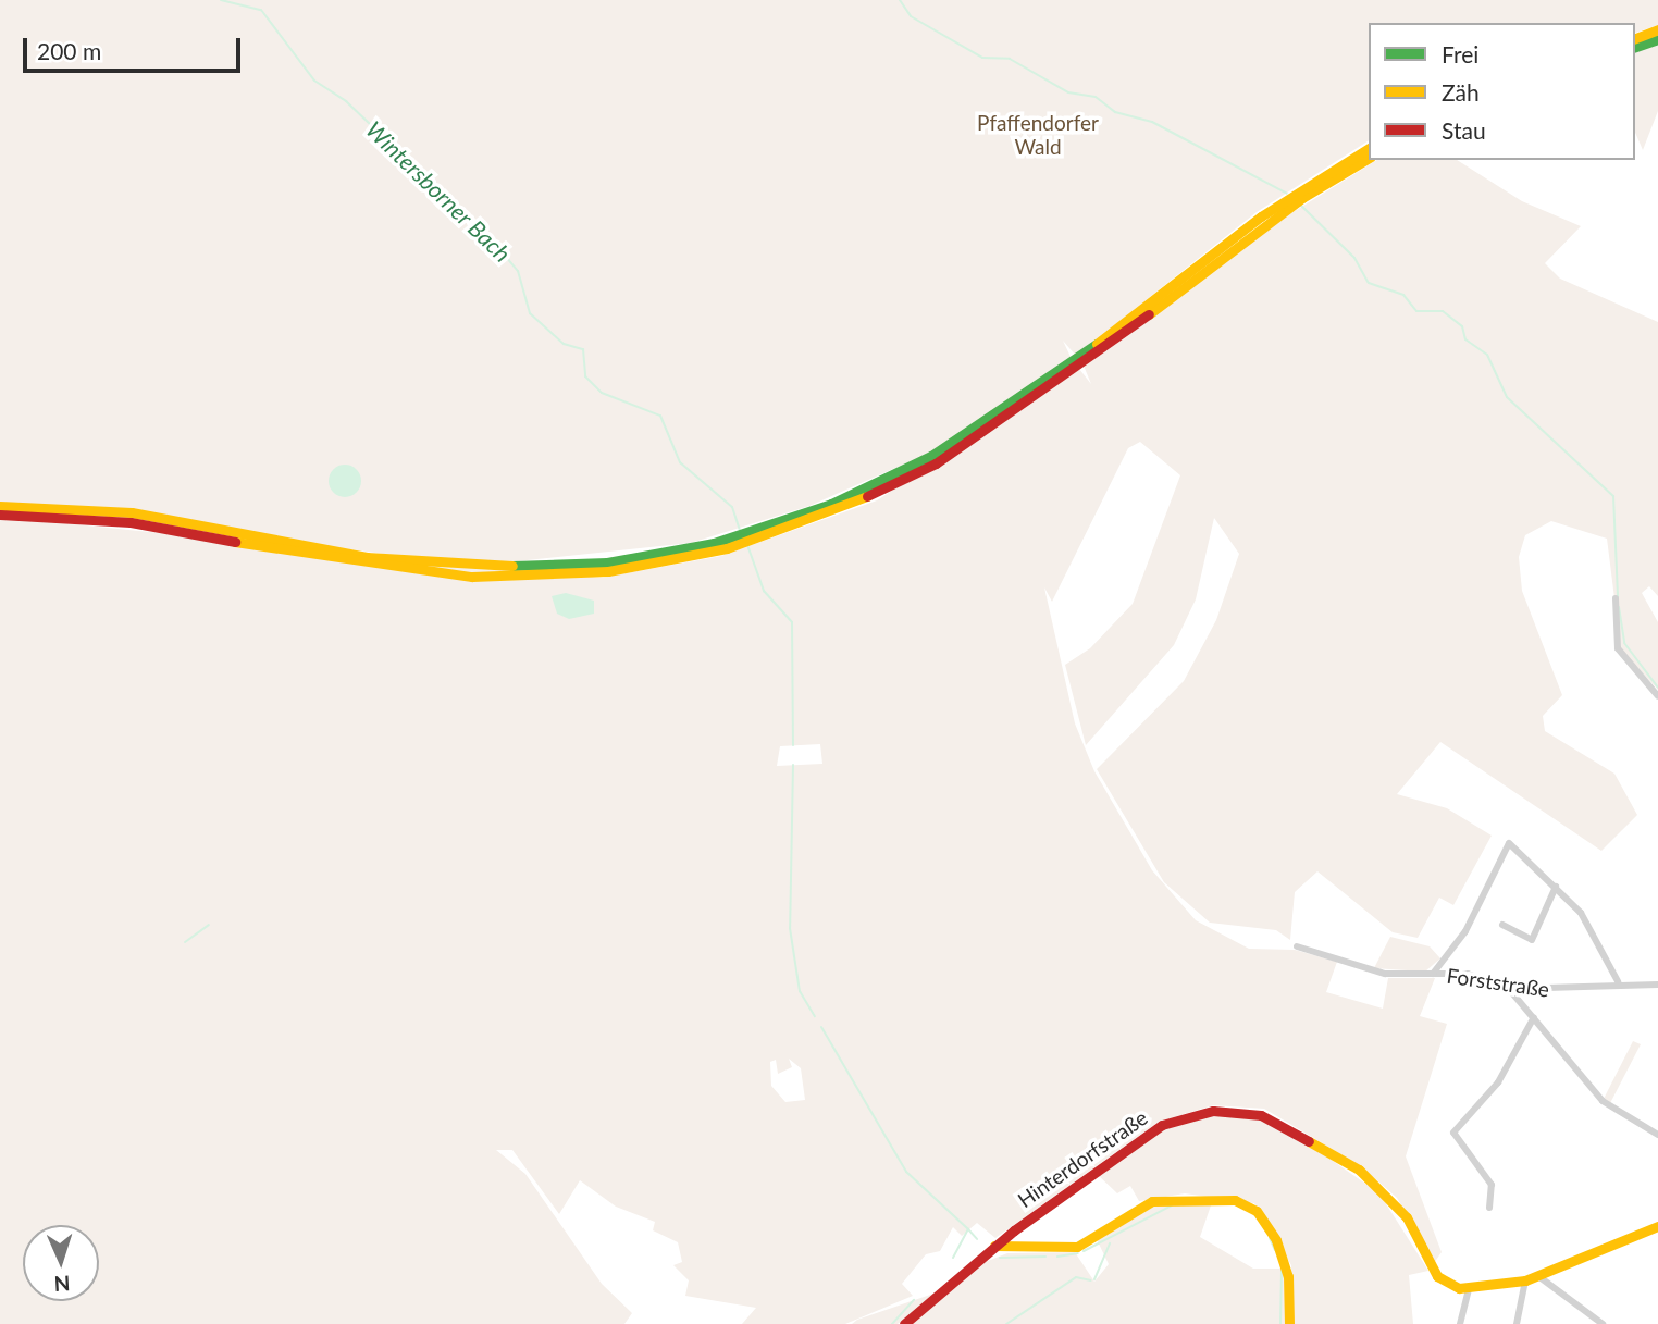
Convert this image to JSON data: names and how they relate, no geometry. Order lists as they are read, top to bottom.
{
  "streets": {
    "main road": ["Hinterdorfstraße"],
    "street": ["Forststraße"]
  },
  "water": ["Wintersborner Bach"],
  "parks": ["Pfaffendorfer Wald"],
  "legend": ["Frei", "Zäh", "Stau"],
  "scale_bar": "200 m",
  "north": "bottom"
}
